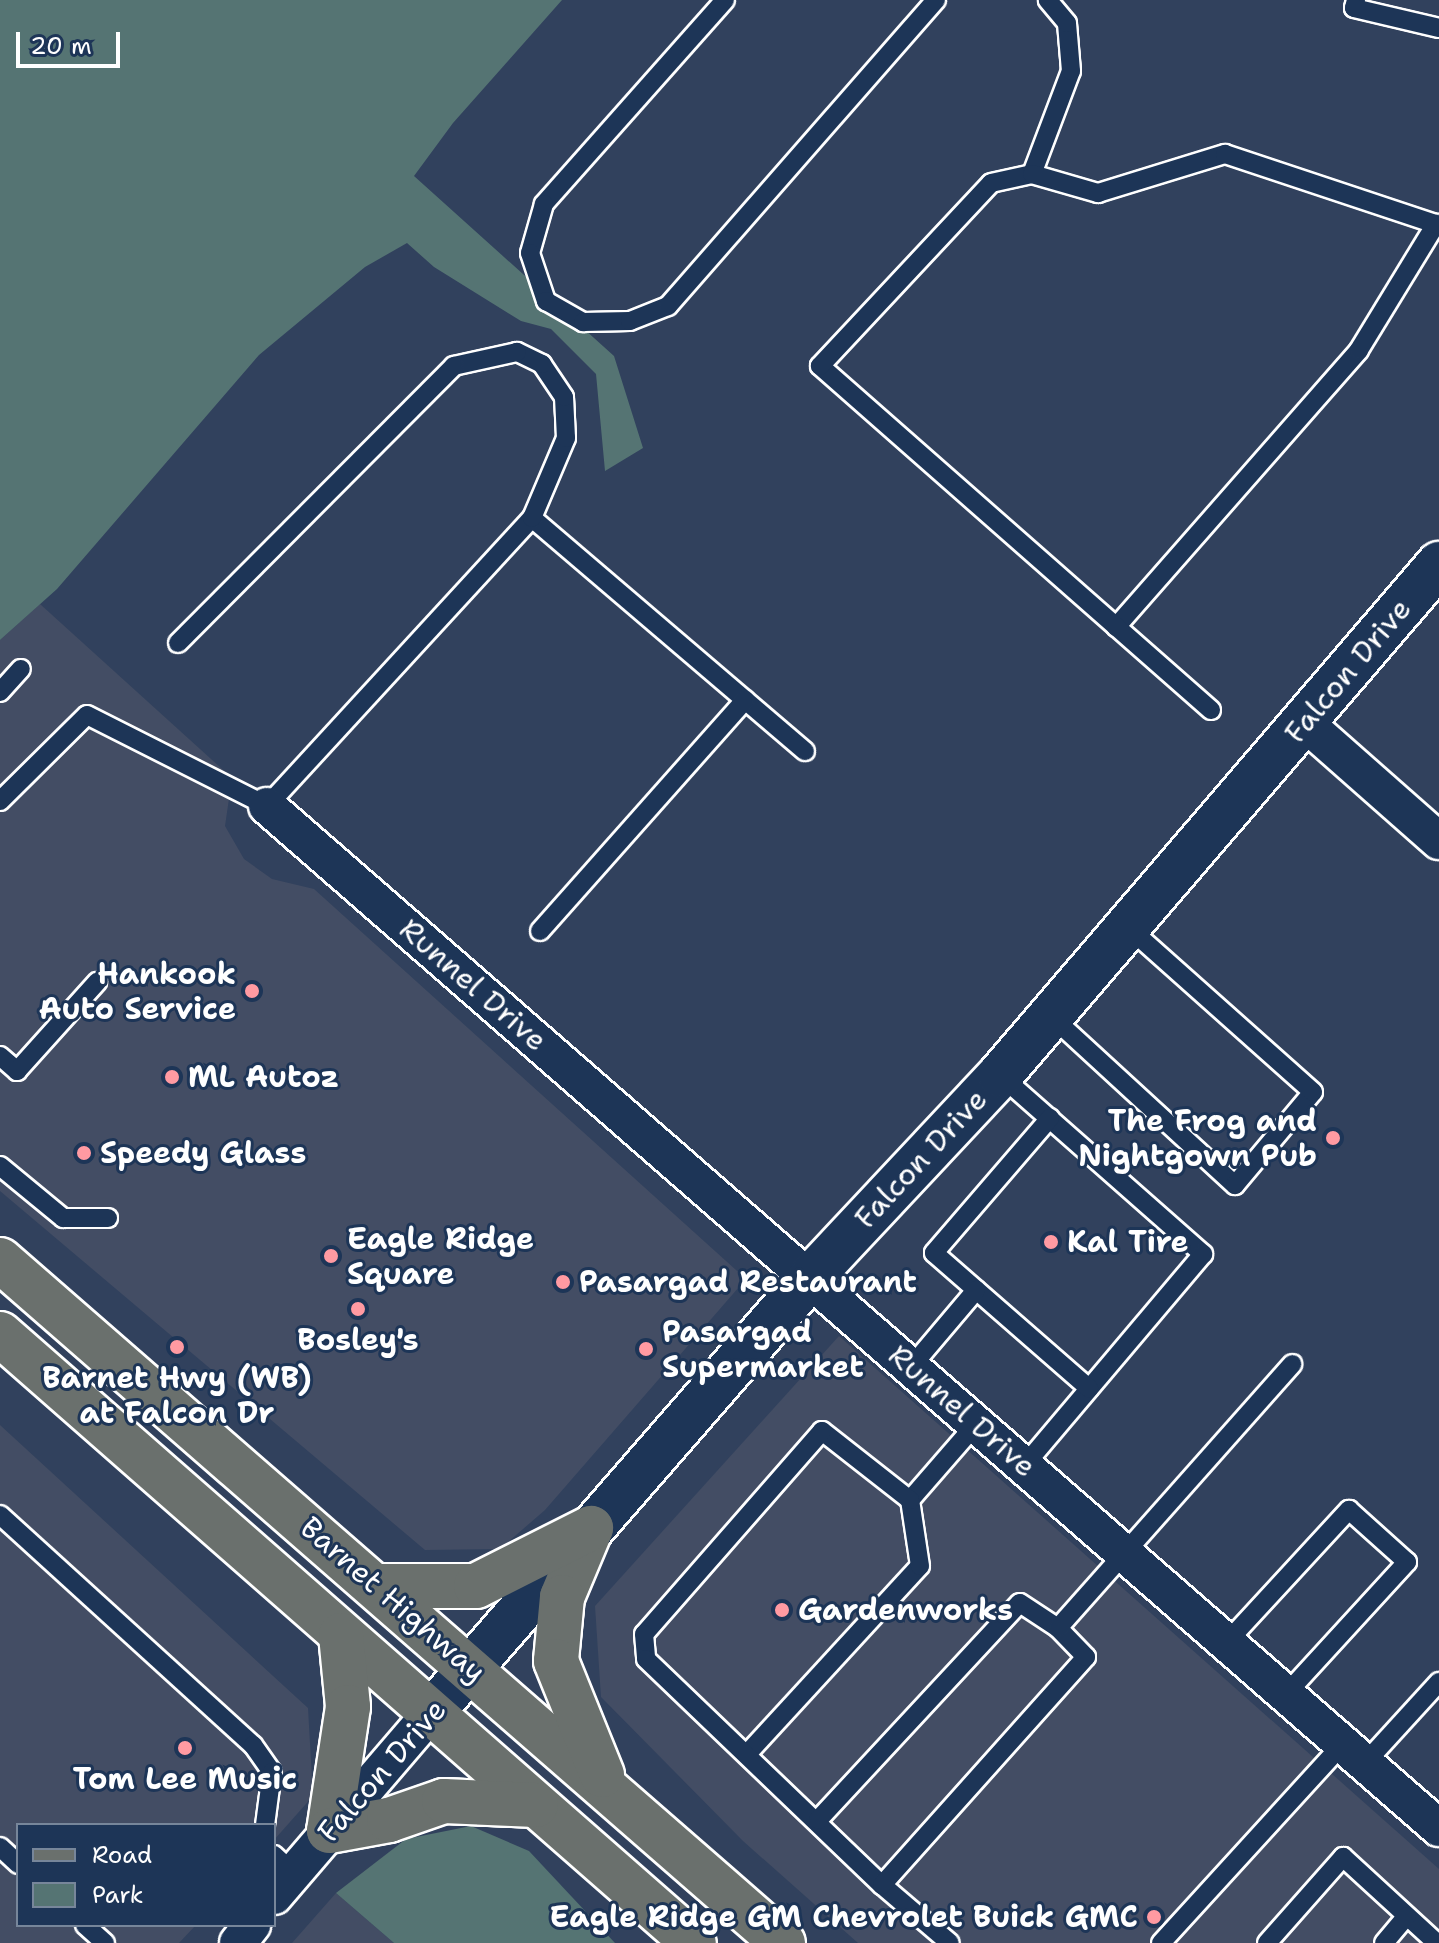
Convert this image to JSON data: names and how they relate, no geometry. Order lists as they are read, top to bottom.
{
  "streets": {
    "main road": ["Barnet Highway"],
    "street": ["Falcon Drive", "Runnel Drive"]
  },
  "crossings": [
    ["Falcon Drive", "Runnel Drive"],
    ["Falcon Drive", "Barnet Highway"]
  ],
  "places": [
    "Hankook Auto Service",
    "ML Autoz",
    "The Frog and Nightgown Pub",
    "Speedy Glass",
    "Kal Tire",
    "Eagle Ridge Square",
    "Pasargad Restaurant",
    "Bosley's",
    "Barnet Hwy (WB) at Falcon Dr",
    "Pasargad Supermarket",
    "Gardenworks",
    "Tom Lee Music",
    "Eagle Ridge GM Chevrolet Buick GMC"
  ],
  "legend": ["Road", "Park"],
  "scale_bar": "20 m"
}
